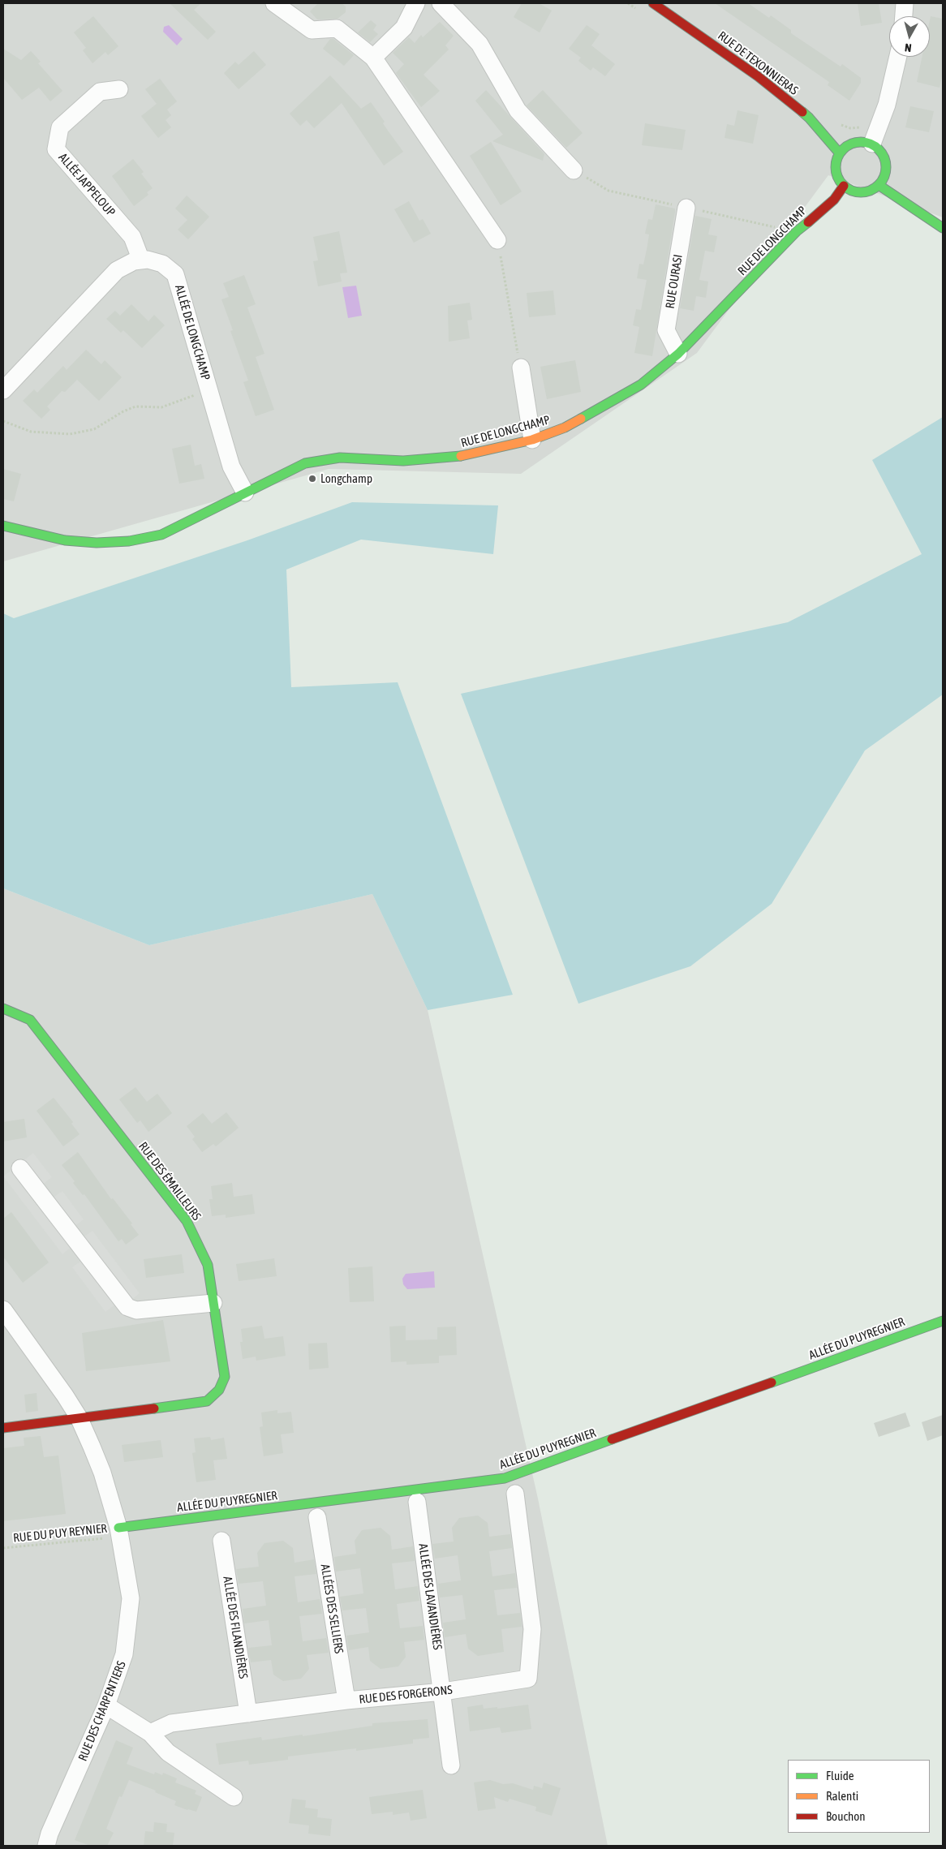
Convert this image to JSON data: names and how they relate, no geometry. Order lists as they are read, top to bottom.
{
  "streets": {
    "street": [
      "RUE DE TEXONNIERAS",
      "ALLÉE JAPPELOUP",
      "RUE DE LONGCHAMP",
      "RUE OURASI",
      "ALLÉE DE LONGCHAMP",
      "RUE DES ÉMAILLEURS",
      "ALLÉE DU PUYREGNIER",
      "ALLÉE DES LAVANDIÈRES",
      "ALLÉES DES SELLIERS",
      "ALLÉE DES FILANDIÈRES",
      "RUE DES FORGERONS",
      "RUE DES CHARPENTIERS"
    ],
    "path": ["RUE DU PUY REYNIER"]
  },
  "crossings": [
    ["RUE DE TEXONNIERAS", "RUE DE LONGCHAMP"],
    ["ALLÉE JAPPELOUP", "ALLÉE DE LONGCHAMP"],
    ["RUE DE LONGCHAMP", "RUE OURASI"],
    ["RUE DE LONGCHAMP", "ALLÉE DE LONGCHAMP"],
    ["RUE DES ÉMAILLEURS", "RUE DES CHARPENTIERS"],
    ["ALLÉE DU PUYREGNIER", "RUE DU PUY REYNIER"],
    ["ALLÉE DU PUYREGNIER", "RUE DES CHARPENTIERS"],
    ["RUE DU PUY REYNIER", "RUE DES CHARPENTIERS"],
    ["ALLÉE DES LAVANDIÈRES", "RUE DES FORGERONS"],
    ["ALLÉES DES SELLIERS", "RUE DES FORGERONS"],
    ["ALLÉE DES FILANDIÈRES", "RUE DES FORGERONS"]
  ],
  "places": ["Longchamp"],
  "legend": ["Fluide", "Ralenti", "Bouchon"],
  "north": "bottom"
}
